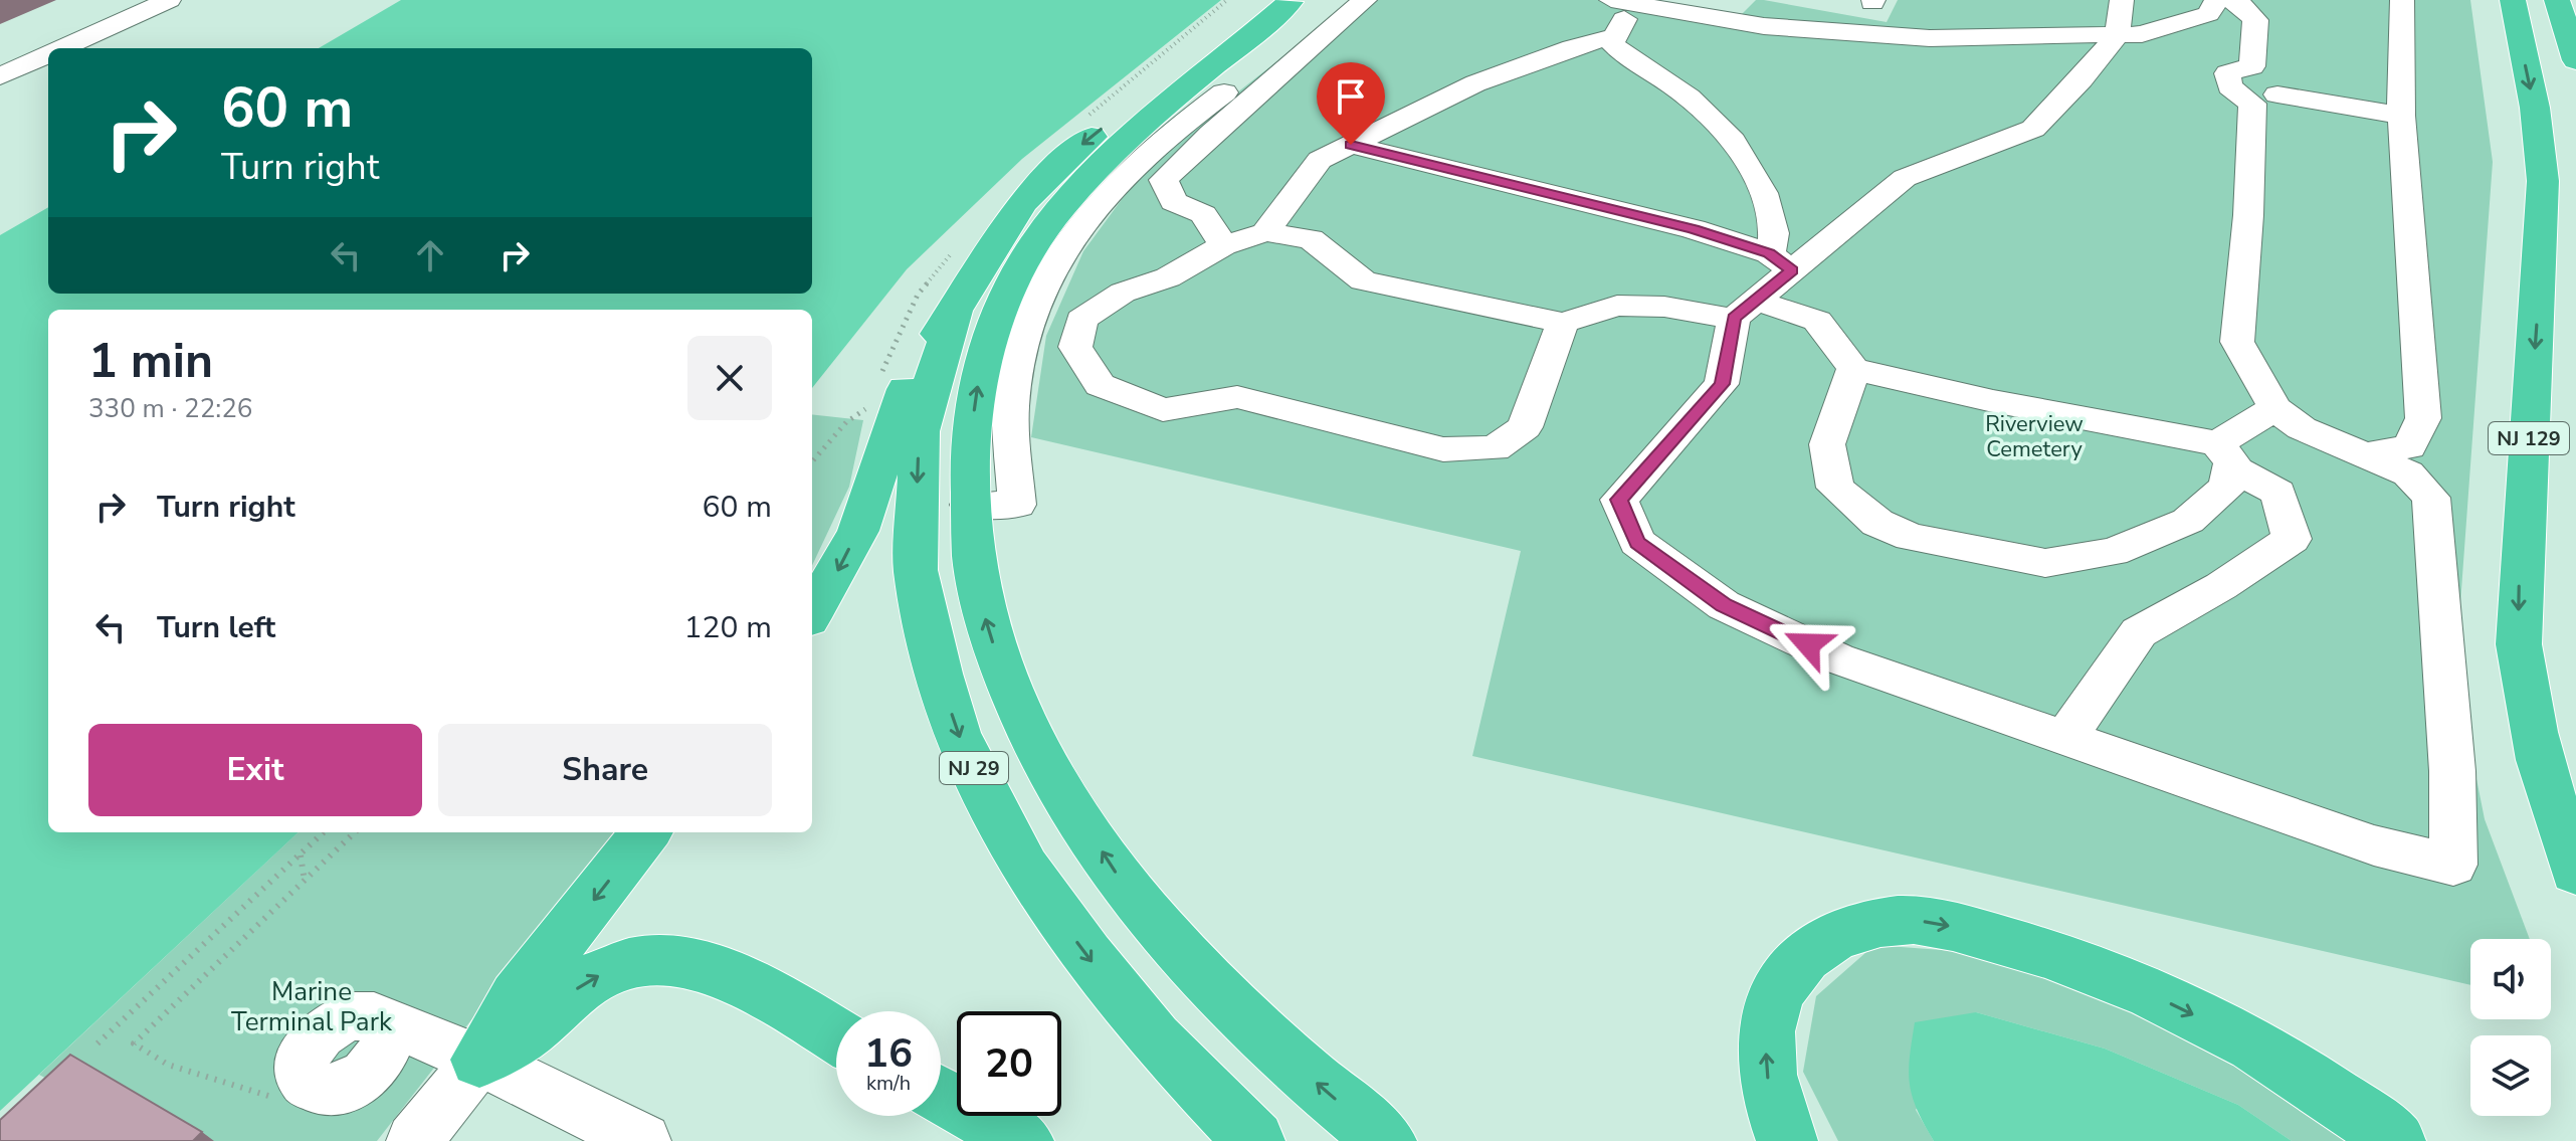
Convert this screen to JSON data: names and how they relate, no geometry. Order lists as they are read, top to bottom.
{
  "streets": {
    "highway": ["NJ 129", "NJ 29"]
  },
  "parks": ["Riverview Cemetery", "Marine Terminal Park"],
  "page": {
    "turn": ["60 m", "Turn right"],
    "heading": ["1 min", "330 m · 22:26"],
    "list": [
      {
        "name": "Turn right",
        "value": "60 m"
      },
      {
        "name": "Turn left",
        "value": "120 m"
      }
    ],
    "buttons": ["Exit", "Share"],
    "speed": "16 km/h",
    "limit": "20"
  }
}
